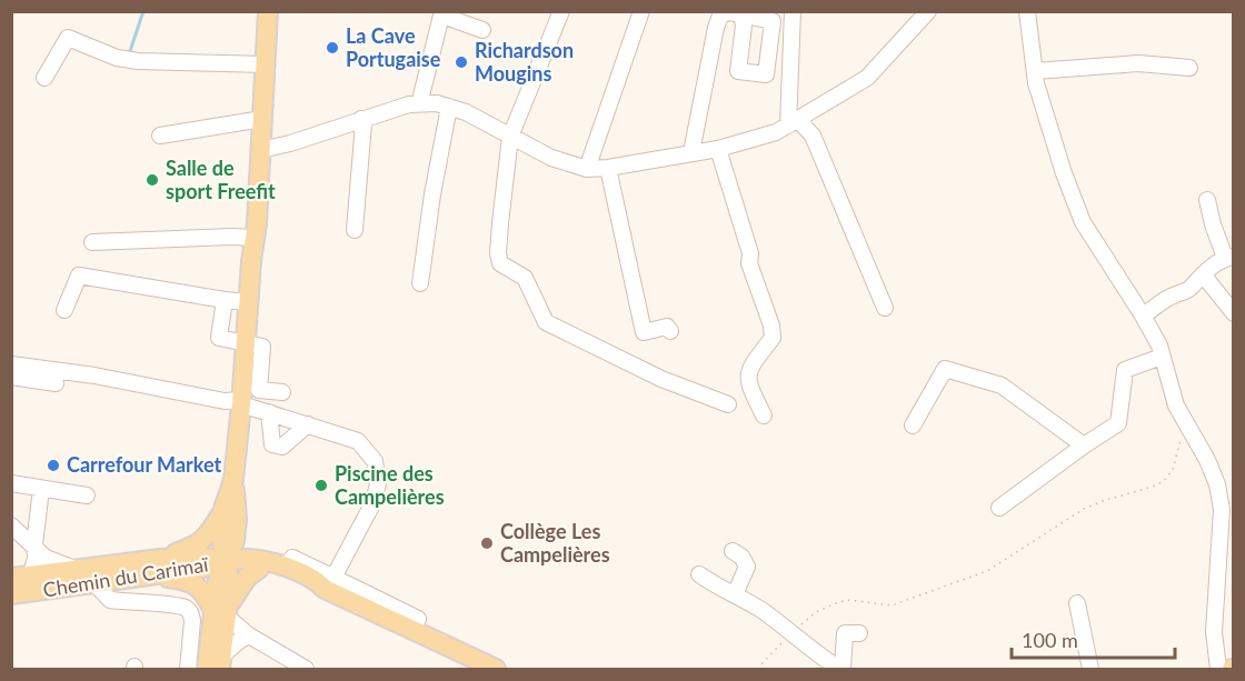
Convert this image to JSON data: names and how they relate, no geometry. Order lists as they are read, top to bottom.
{
  "streets": {
    "main road": ["Chemin du Carimaï"]
  },
  "places": [
    "La Cave Portugaise",
    "Richardson Mougins",
    "Salle de sport Freefit",
    "Carrefour Market",
    "Piscine des Campelières",
    "Collège Les Campelières"
  ],
  "scale_bar": "100 m"
}
